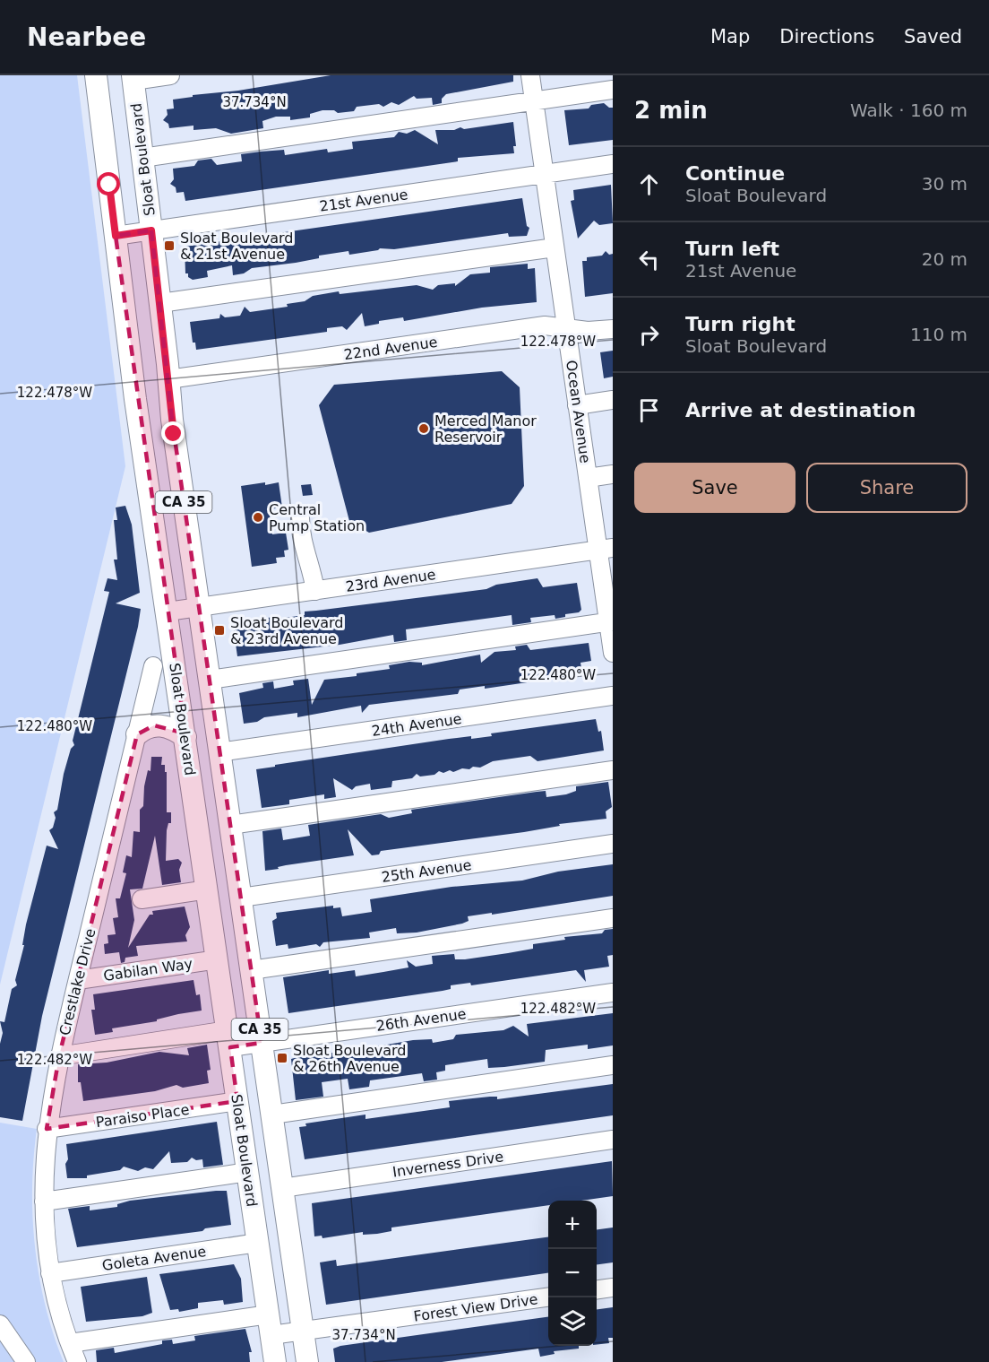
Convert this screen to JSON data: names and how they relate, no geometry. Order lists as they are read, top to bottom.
{
  "streets": {
    "main road": ["Sloat Boulevard", "CA 35"],
    "street": [
      "21st Avenue",
      "22nd Avenue",
      "Ocean Avenue",
      "23rd Avenue",
      "24th Avenue",
      "25th Avenue",
      "Gabilan Way",
      "Crestlake Drive",
      "26th Avenue",
      "Paraiso Place",
      "Inverness Drive",
      "Goleta Avenue",
      "Forest View Drive"
    ]
  },
  "crossings": [
    ["Sloat Boulevard", "21st Avenue"],
    ["Sloat Boulevard", "22nd Avenue"],
    ["Sloat Boulevard", "23rd Avenue"],
    ["Sloat Boulevard", "24th Avenue"],
    ["Sloat Boulevard", "25th Avenue"],
    ["Sloat Boulevard", "Gabilan Way"],
    ["Sloat Boulevard", "26th Avenue"],
    ["Sloat Boulevard", "Paraiso Place"],
    ["Sloat Boulevard", "Inverness Drive"],
    ["Sloat Boulevard", "Goleta Avenue"],
    ["Sloat Boulevard", "Forest View Drive"],
    ["21st Avenue", "Ocean Avenue"],
    ["22nd Avenue", "Ocean Avenue"],
    ["Ocean Avenue", "23rd Avenue"],
    ["Gabilan Way", "Crestlake Drive"],
    ["Crestlake Drive", "26th Avenue"],
    ["Crestlake Drive", "Paraiso Place"],
    ["Crestlake Drive", "Goleta Avenue"]
  ],
  "places": {
    "transit": ["Sloat Boulevard & 21st Avenue", "Sloat Boulevard & 23rd Avenue", "Sloat Boulevard & 26th Avenue"],
    "other": ["Merced Manor Reservoir", "Central Pump Station"]
  },
  "page": {
    "header": "Nearbee",
    "nav": ["Map", "Directions", "Saved"],
    "heading": ["2 min", "Walk · 160 m"],
    "list": [
      ["Continue", "Sloat Boulevard", "30 m"],
      ["Turn left", "21st Avenue", "20 m"],
      ["Turn right", "Sloat Boulevard", "110 m"],
      "Arrive at destination"
    ],
    "buttons": ["Save", "Share"],
    "map_buttons": ["+", "−"]
  },
  "coordinates": [
    "37.734°N",
    "122.478°W",
    "122.480°W",
    "122.482°W"
  ]
}
